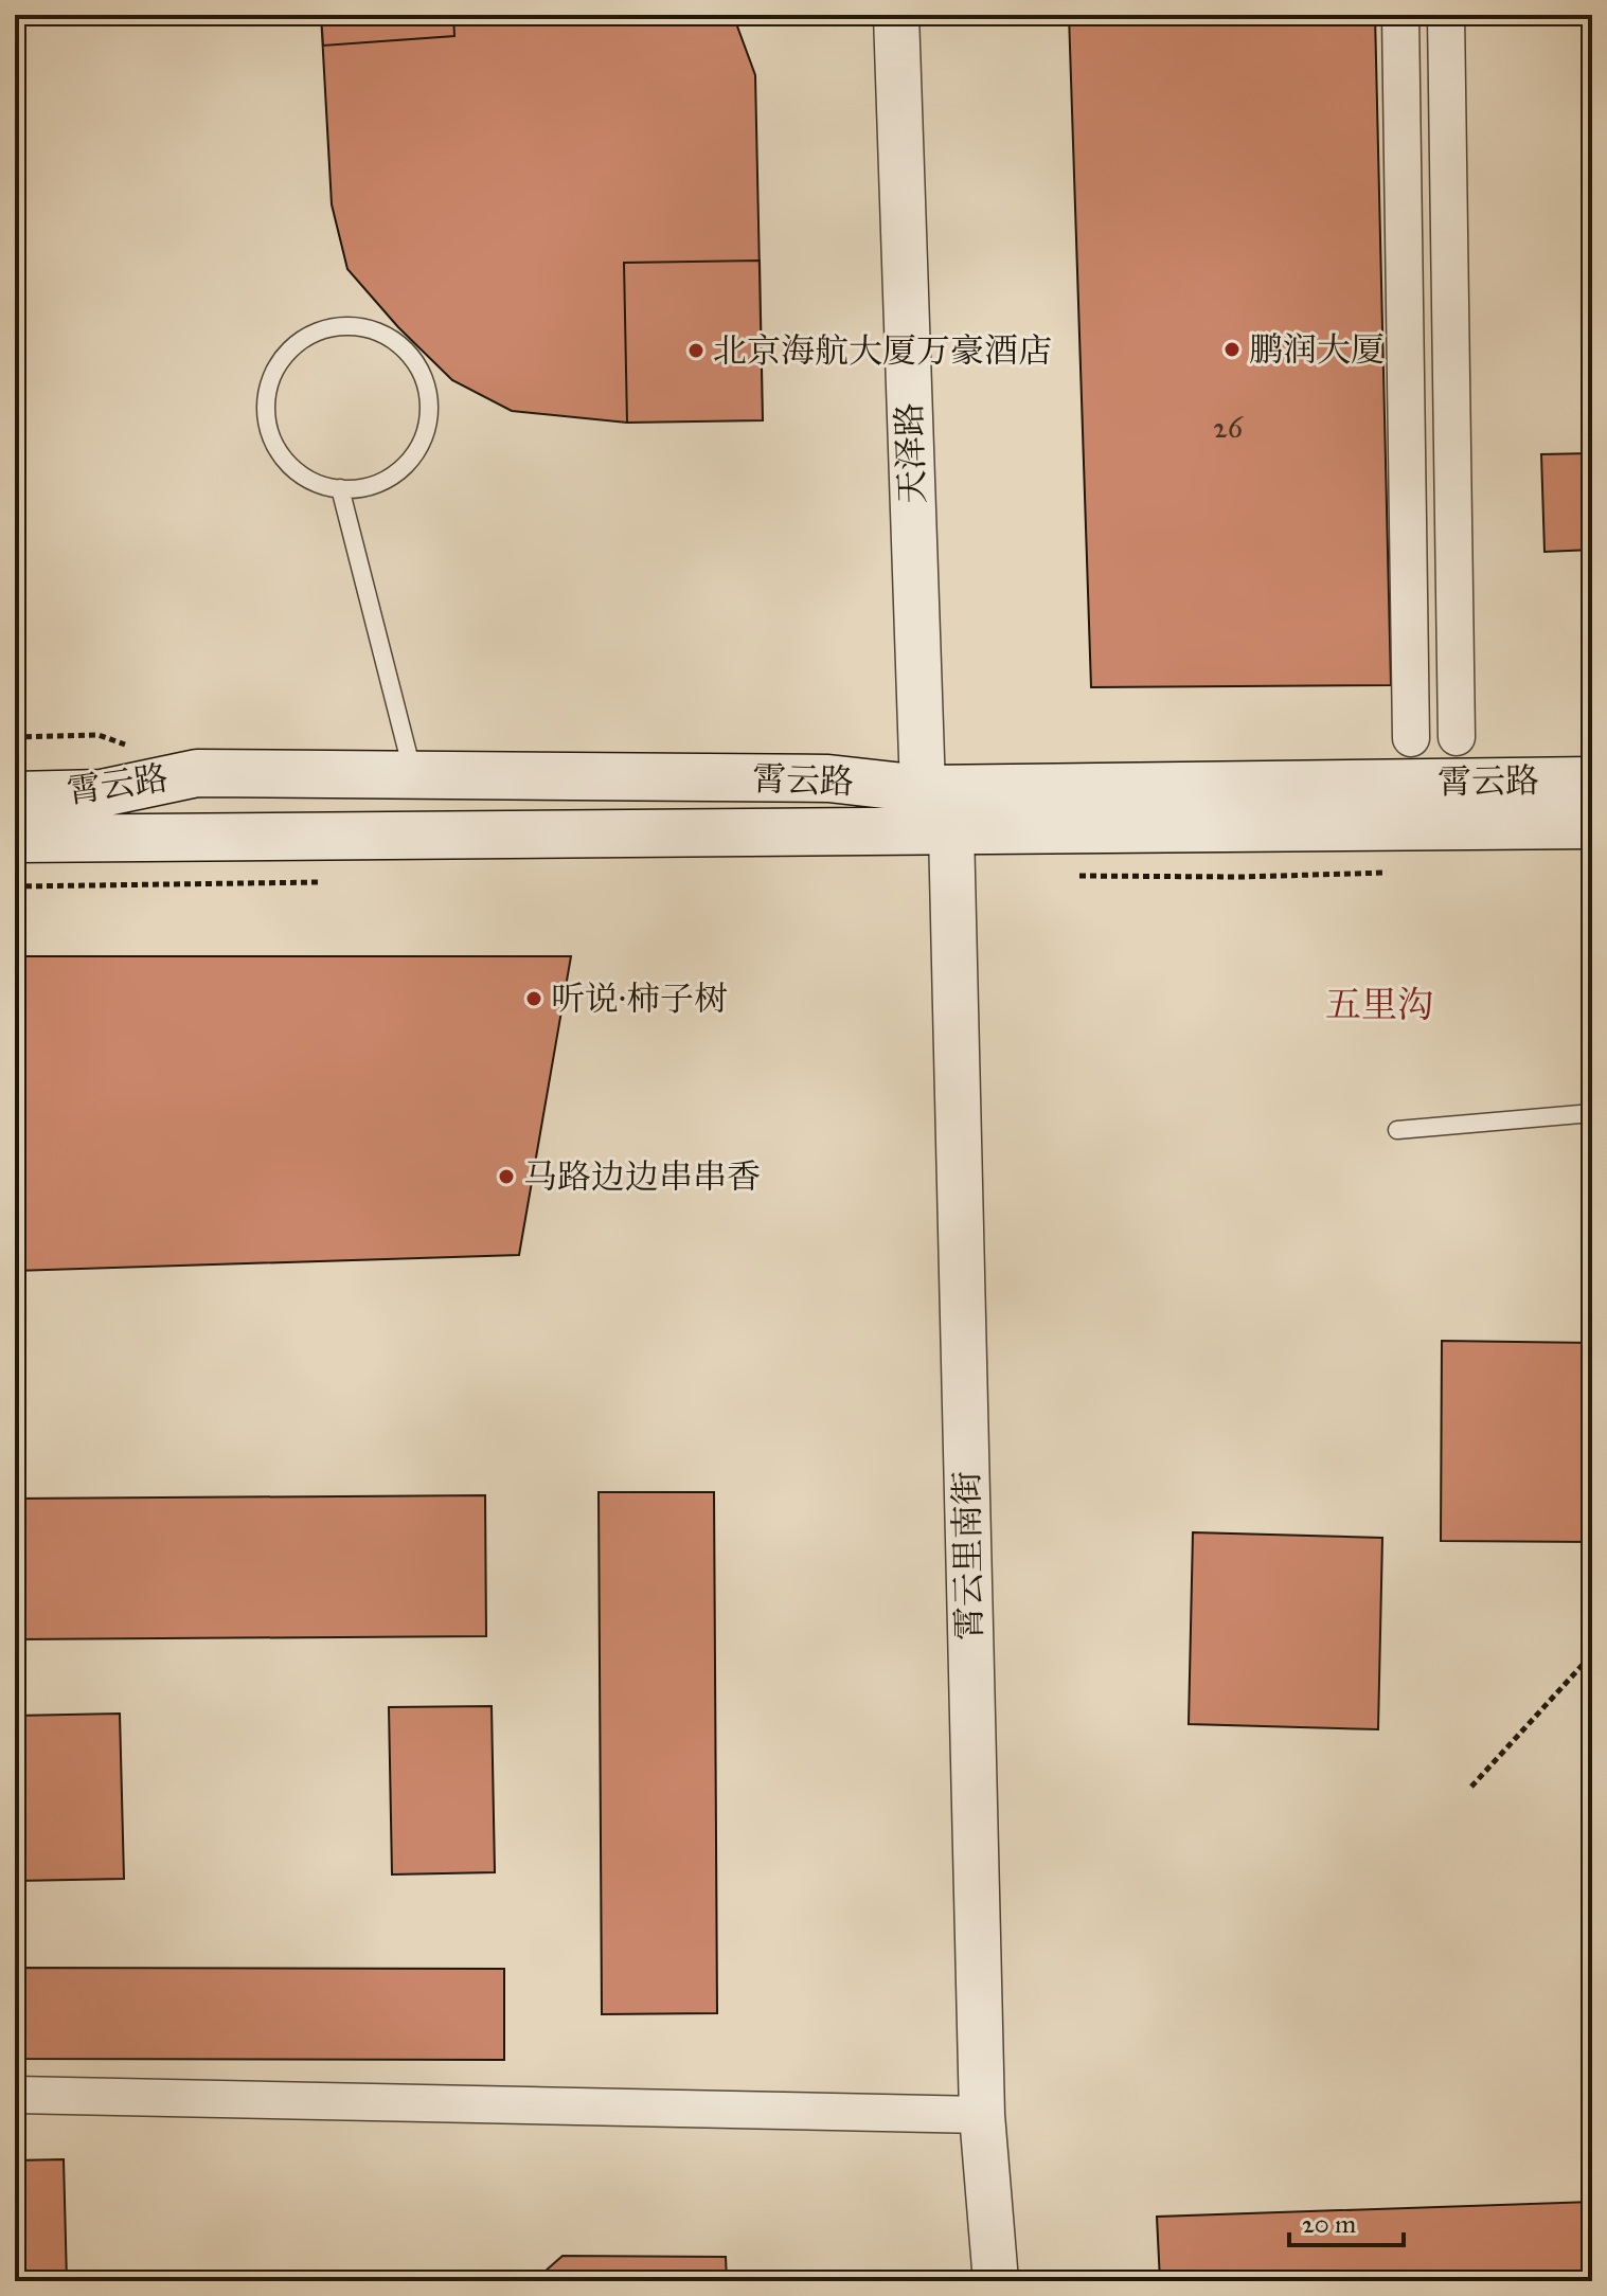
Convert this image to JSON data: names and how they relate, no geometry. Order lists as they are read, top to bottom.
{
  "streets": {
    "main road": ["霄云路"],
    "street": ["天泽路", "霄云里南街"]
  },
  "crossings": [
    ["天泽路", "霄云路"],
    ["霄云路", "霄云里南街"]
  ],
  "districts": ["五里沟"],
  "places": [
    "鹏润大厦",
    "北京海航大厦万豪酒店",
    "听说·柿子树",
    "马路边边串串香"
  ],
  "house_numbers": ["26"],
  "scale_bar": "20 m"
}
